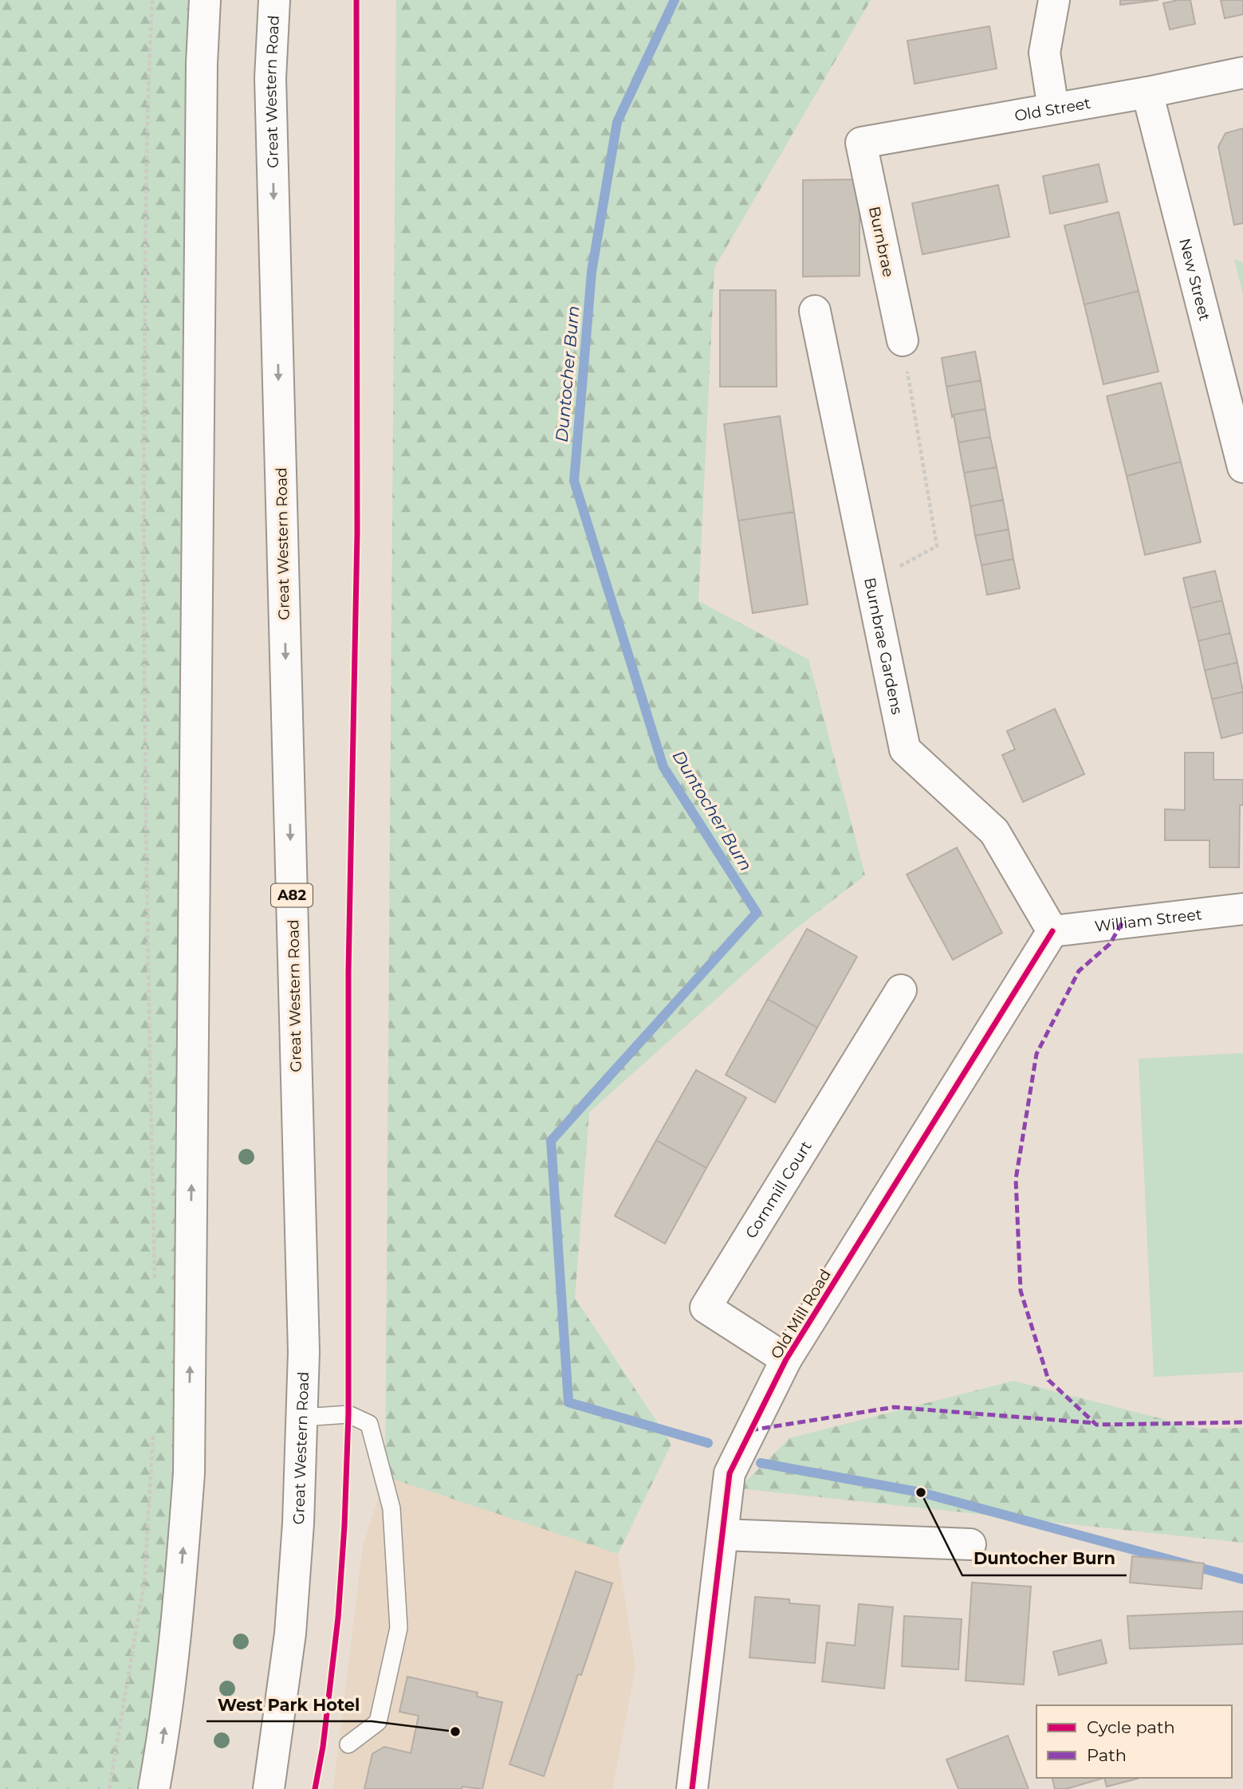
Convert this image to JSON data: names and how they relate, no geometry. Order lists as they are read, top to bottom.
{
  "streets": {
    "street": [
      "Great Western Road",
      "Old Street",
      "Burnbrae",
      "New Street",
      "Burnbrae Gardens",
      "A82",
      "William Street",
      "Cornmill Court",
      "Old Mill Road"
    ]
  },
  "crossings": [
    ["Old Street", "Burnbrae"],
    ["Old Street", "New Street"],
    ["Burnbrae Gardens", "William Street"],
    ["Burnbrae Gardens", "Old Mill Road"],
    ["William Street", "Old Mill Road"],
    ["Cornmill Court", "Old Mill Road"]
  ],
  "water": ["Duntocher Burn"],
  "places": ["Duntocher Burn", "West Park Hotel"],
  "legend": ["Cycle path", "Path"]
}
